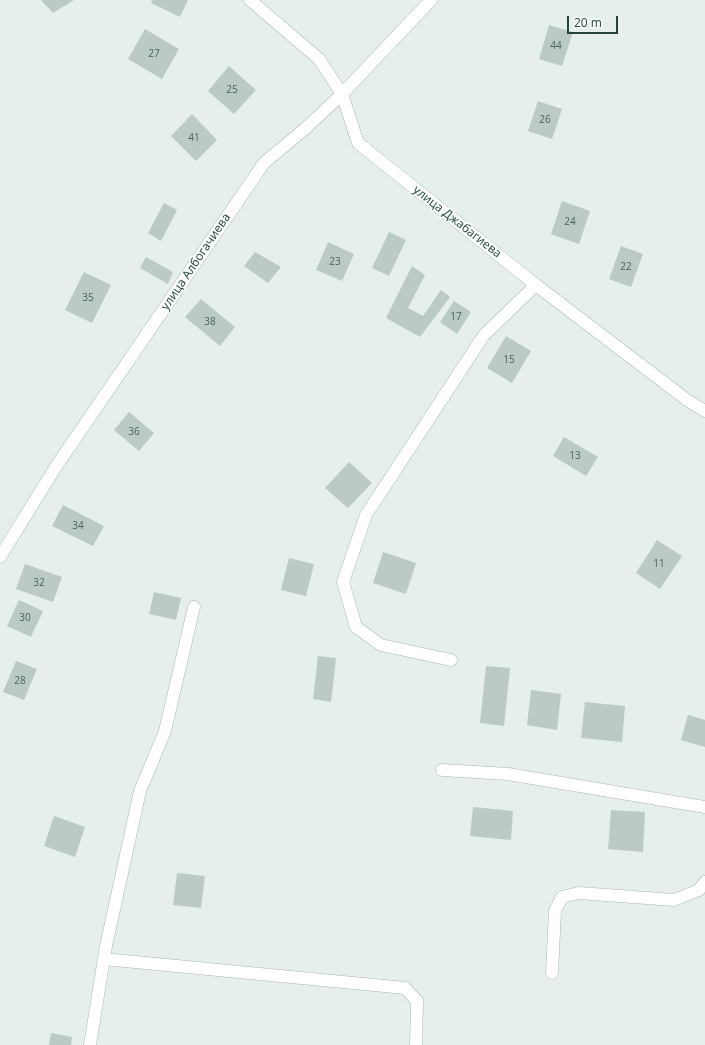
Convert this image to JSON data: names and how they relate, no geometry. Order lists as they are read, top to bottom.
{
  "streets": {
    "street": ["улица Джабагиева", "улица Албогачиева"]
  },
  "crossings": [
    ["улица Джабагиева", "улица Албогачиева"]
  ],
  "house_numbers": [
    "44",
    "27",
    "25",
    "26",
    "41",
    "24",
    "23",
    "22",
    "35",
    "17",
    "38",
    "15",
    "36",
    "13",
    "34",
    "11",
    "32",
    "30",
    "28"
  ],
  "scale_bar": "20 m"
}
